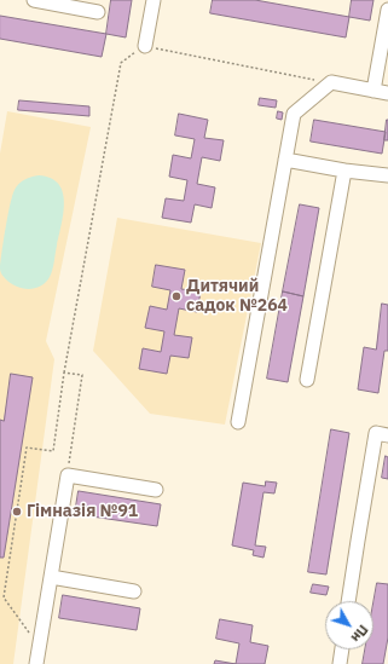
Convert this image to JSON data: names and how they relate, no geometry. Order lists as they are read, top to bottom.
{
  "places": ["Дитячий садок №264", "Гімназія №91"],
  "north": "bottom right"
}
